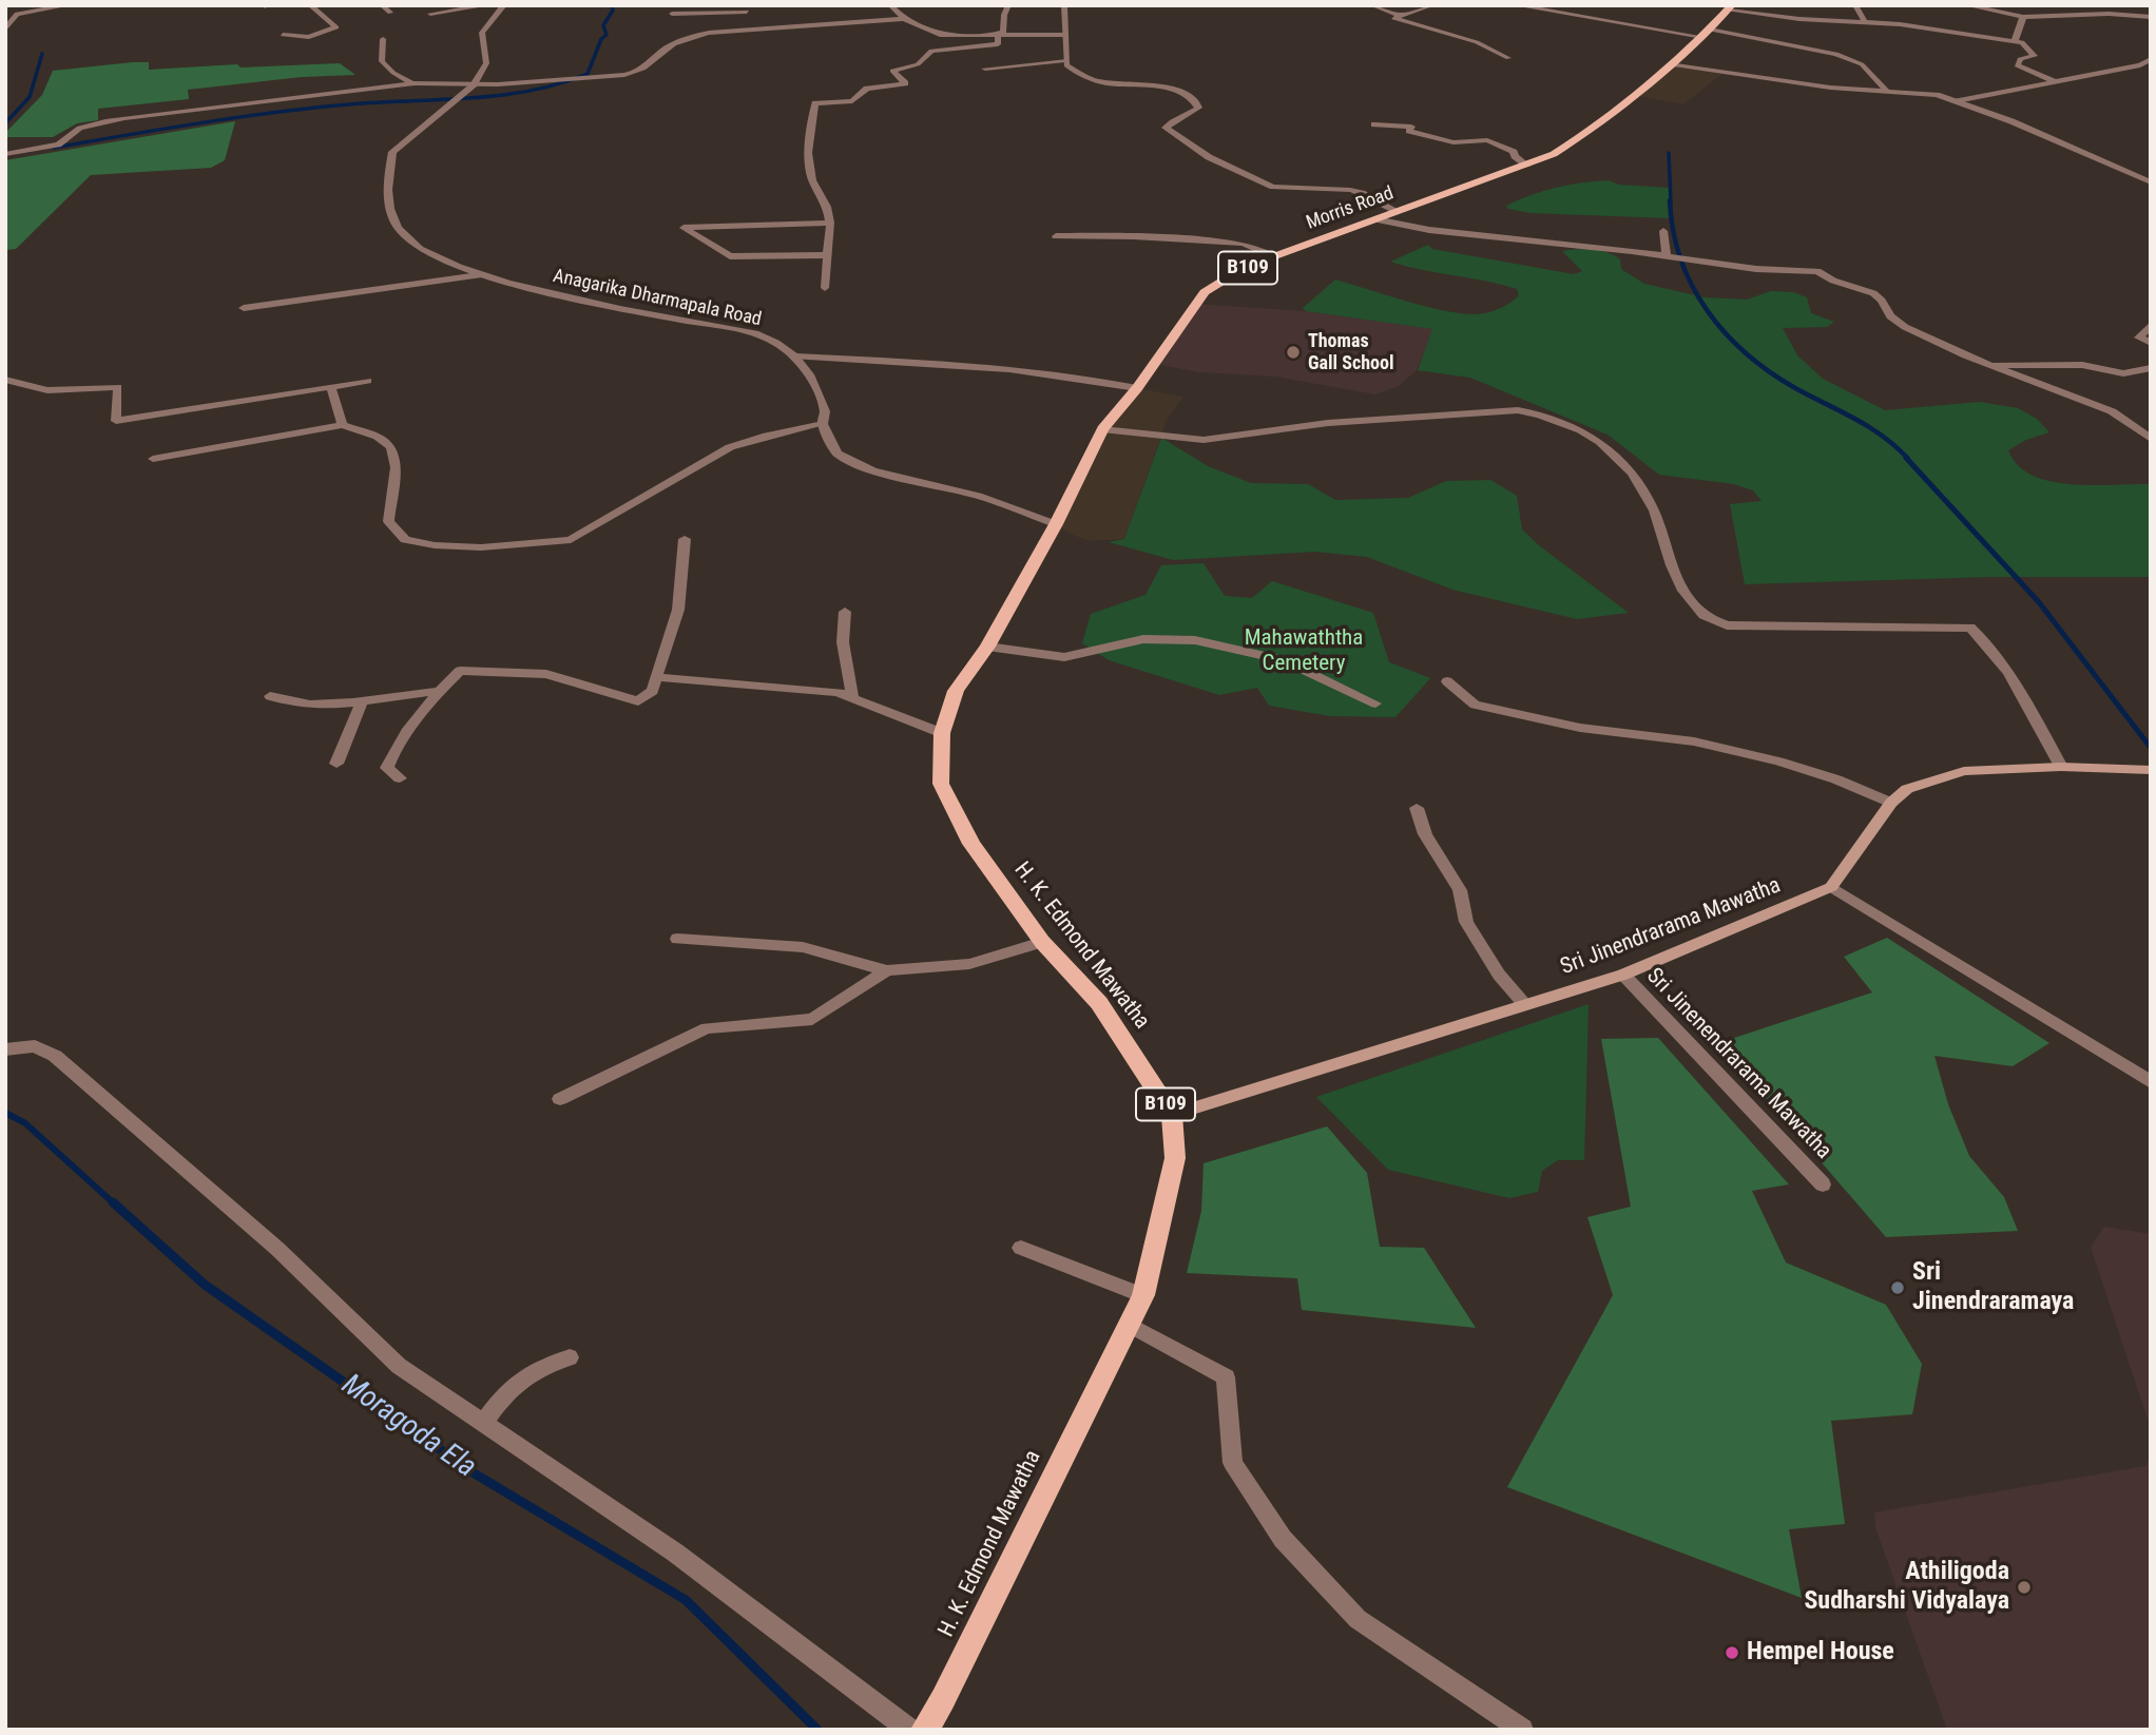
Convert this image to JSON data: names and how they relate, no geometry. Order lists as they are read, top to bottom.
{
  "streets": {
    "main road": [
      "Morris Road",
      "B109",
      "Sri Jinendrarama Mawatha",
      "H. K. Edmond Mawatha"
    ],
    "street": ["Anagarika Dharmapala Road", "Sri Jinenendrarama Mawatha"]
  },
  "crossings": [
    ["Morris Road", "Anagarika Dharmapala Road"],
    ["Morris Road", "H. K. Edmond Mawatha"],
    ["Anagarika Dharmapala Road", "H. K. Edmond Mawatha"],
    ["Sri Jinendrarama Mawatha", "H. K. Edmond Mawatha"],
    ["Sri Jinendrarama Mawatha", "Sri Jinenendrarama Mawatha"]
  ],
  "water": ["Moragoda Ela"],
  "parks": ["Mahawaththa Cemetery"],
  "places": [
    "Thomas Gall School",
    "Sri Jinendraramaya",
    "Athiligoda Sudharshi Vidyalaya",
    "Hempel House"
  ]
}
